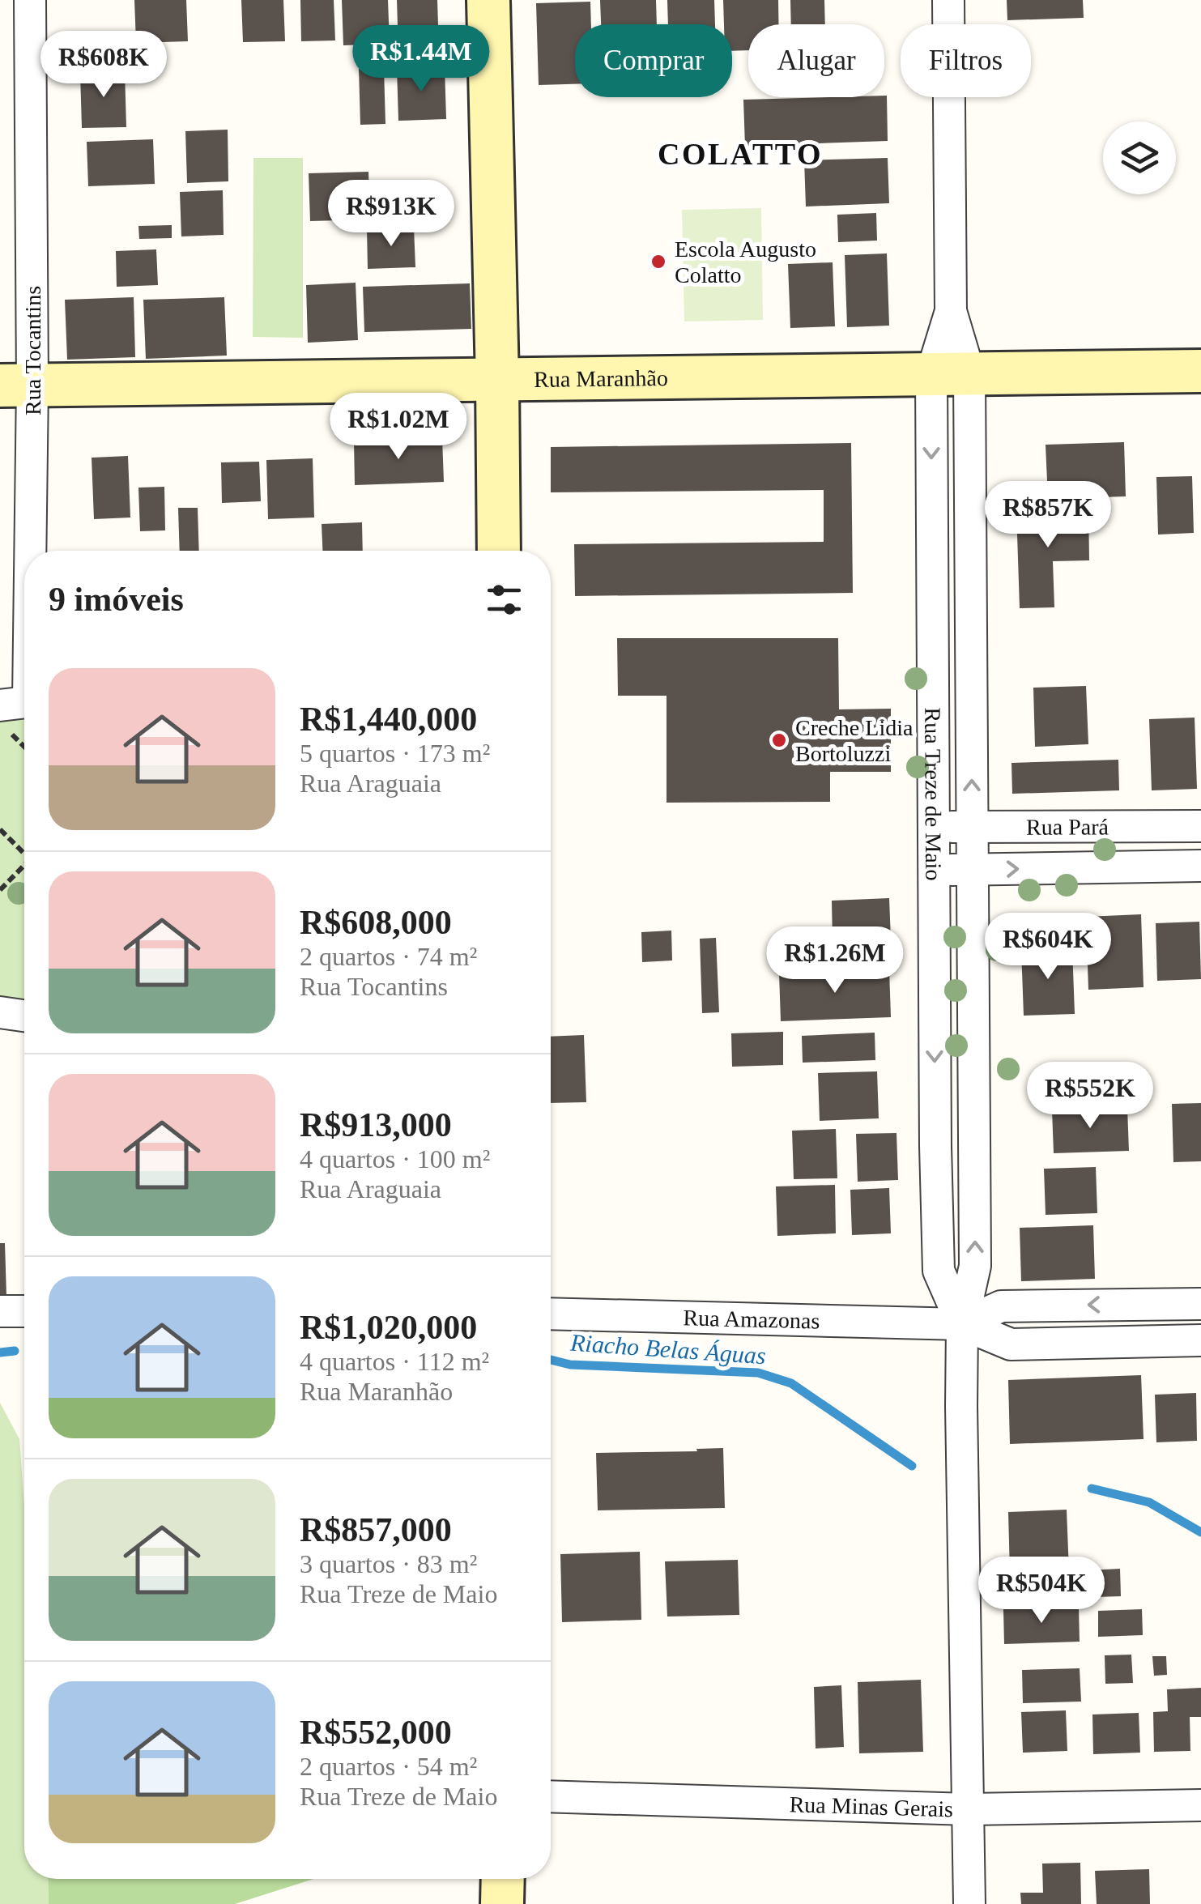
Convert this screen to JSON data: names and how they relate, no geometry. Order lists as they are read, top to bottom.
{
  "streets": {
    "street": [
      "Rua Tocantins",
      "Rua Maranhão",
      "Rua Treze de Maio",
      "Rua Pará",
      "Rua Amazonas",
      "Rua Minas Gerais"
    ]
  },
  "crossings": [
    ["Rua Tocantins", "Rua Maranhão"],
    ["Rua Maranhão", "Rua Treze de Maio"],
    ["Rua Treze de Maio", "Rua Pará"],
    ["Rua Treze de Maio", "Rua Amazonas"],
    ["Rua Treze de Maio", "Rua Minas Gerais"]
  ],
  "districts": ["COLATTO"],
  "water": ["Riacho Belas Águas"],
  "places": ["Escola Augusto Colatto", "Creche Lidia Bortoluzzi"],
  "page": {
    "chip": ["Comprar", "Alugar", "Filtros"],
    "price": [
      "R$1.44M",
      "R$608K",
      "R$913K",
      "R$1.02M",
      "R$857K",
      "R$604K",
      "R$1.26M",
      "R$552K",
      "R$504K"
    ],
    "heading": "9 imóveis",
    "list": [
      {
        "name": "R$1,440,000",
        "note": "5 quartos · 173 m² · Rua Araguaia"
      },
      {
        "name": "R$608,000",
        "note": "2 quartos · 74 m² · Rua Tocantins"
      },
      {
        "name": "R$913,000",
        "note": "4 quartos · 100 m² · Rua Araguaia"
      },
      {
        "name": "R$1,020,000",
        "note": "4 quartos · 112 m² · Rua Maranhão"
      },
      {
        "name": "R$857,000",
        "note": "3 quartos · 83 m² · Rua Treze de Maio"
      },
      {
        "name": "R$552,000",
        "note": "2 quartos · 54 m² · Rua Treze de Maio"
      }
    ]
  }
}
